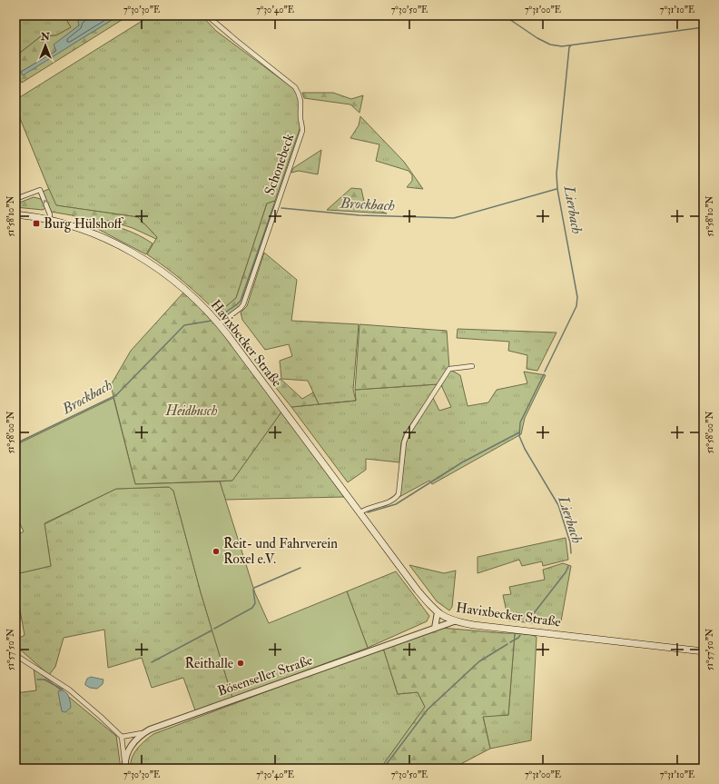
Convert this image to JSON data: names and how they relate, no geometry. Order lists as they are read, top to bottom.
{
  "streets": {
    "main road": ["Havixbecker Straße"],
    "street": ["Schonebeck", "Bösenseller Straße"]
  },
  "crossings": [
    ["Schonebeck", "Havixbecker Straße"],
    ["Havixbecker Straße", "Bösenseller Straße"]
  ],
  "water": ["Brockbach", "Lierbach"],
  "parks": ["Heidbusch"],
  "places": {
    "transit": ["Burg Hülshoff"],
    "other": ["Reit- und Fahrverein Roxel e.V.", "Reithalle"]
  },
  "north": "top",
  "coordinates": [
    "7°30'30\"E",
    "7°30'40\"E",
    "7°30'50\"E",
    "7°31'00\"E",
    "7°31'10\"E",
    "51°58'10\"N",
    "51°58'00\"N",
    "51°57'50\"N"
  ]
}
